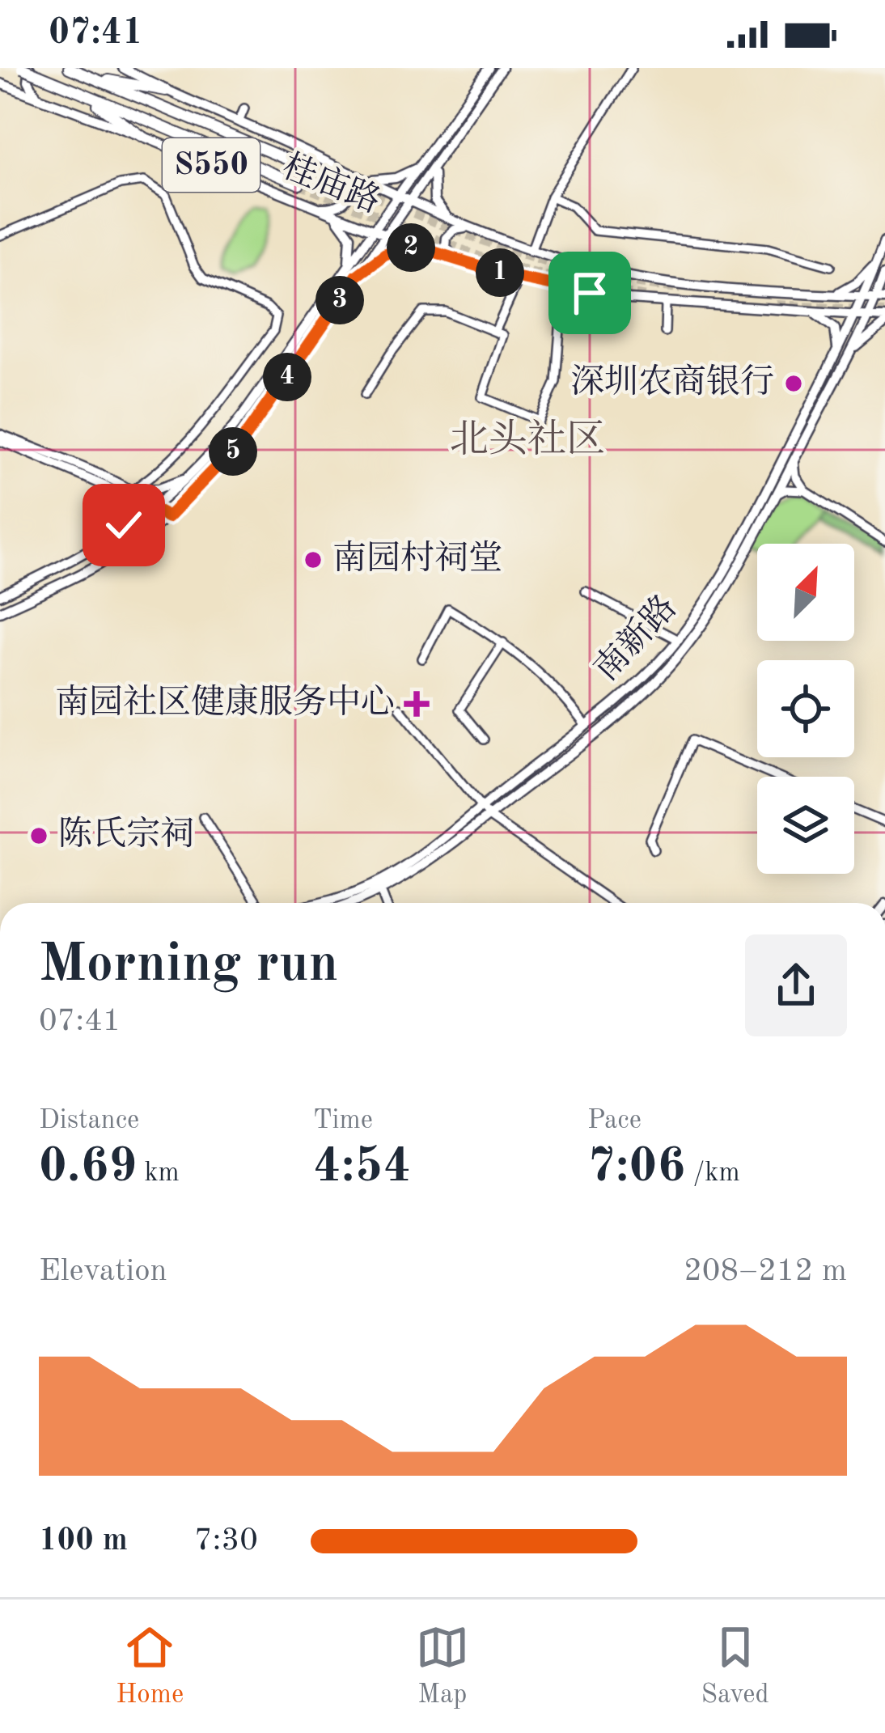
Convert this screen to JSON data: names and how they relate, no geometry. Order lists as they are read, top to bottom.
{
  "streets": {
    "highway": ["S550"],
    "main road": ["桂庙路", "南新路"]
  },
  "crossings": [
    ["桂庙路", "南新路"]
  ],
  "districts": ["北头社区"],
  "places": {
    "other": ["深圳农商银行", "南园村祠堂", "陈氏宗祠"],
    "health": ["南园社区健康服务中心"]
  },
  "north": "top right",
  "page": {
    "status": "07:41",
    "pins": [
      "2",
      "1",
      "3",
      "4",
      "5"
    ],
    "heading": ["Morning run", "07:41"],
    "stats": [
      ["Distance", "0.69 km"],
      ["Time", "4:54"],
      ["Pace", "7:06 /km"]
    ],
    "chart": ["Elevation", "208–212 m"],
    "list": [
      {
        "name": "100 m",
        "note": "7:30"
      }
    ],
    "tabs": ["Home", "Map", "Saved"]
  }
}
